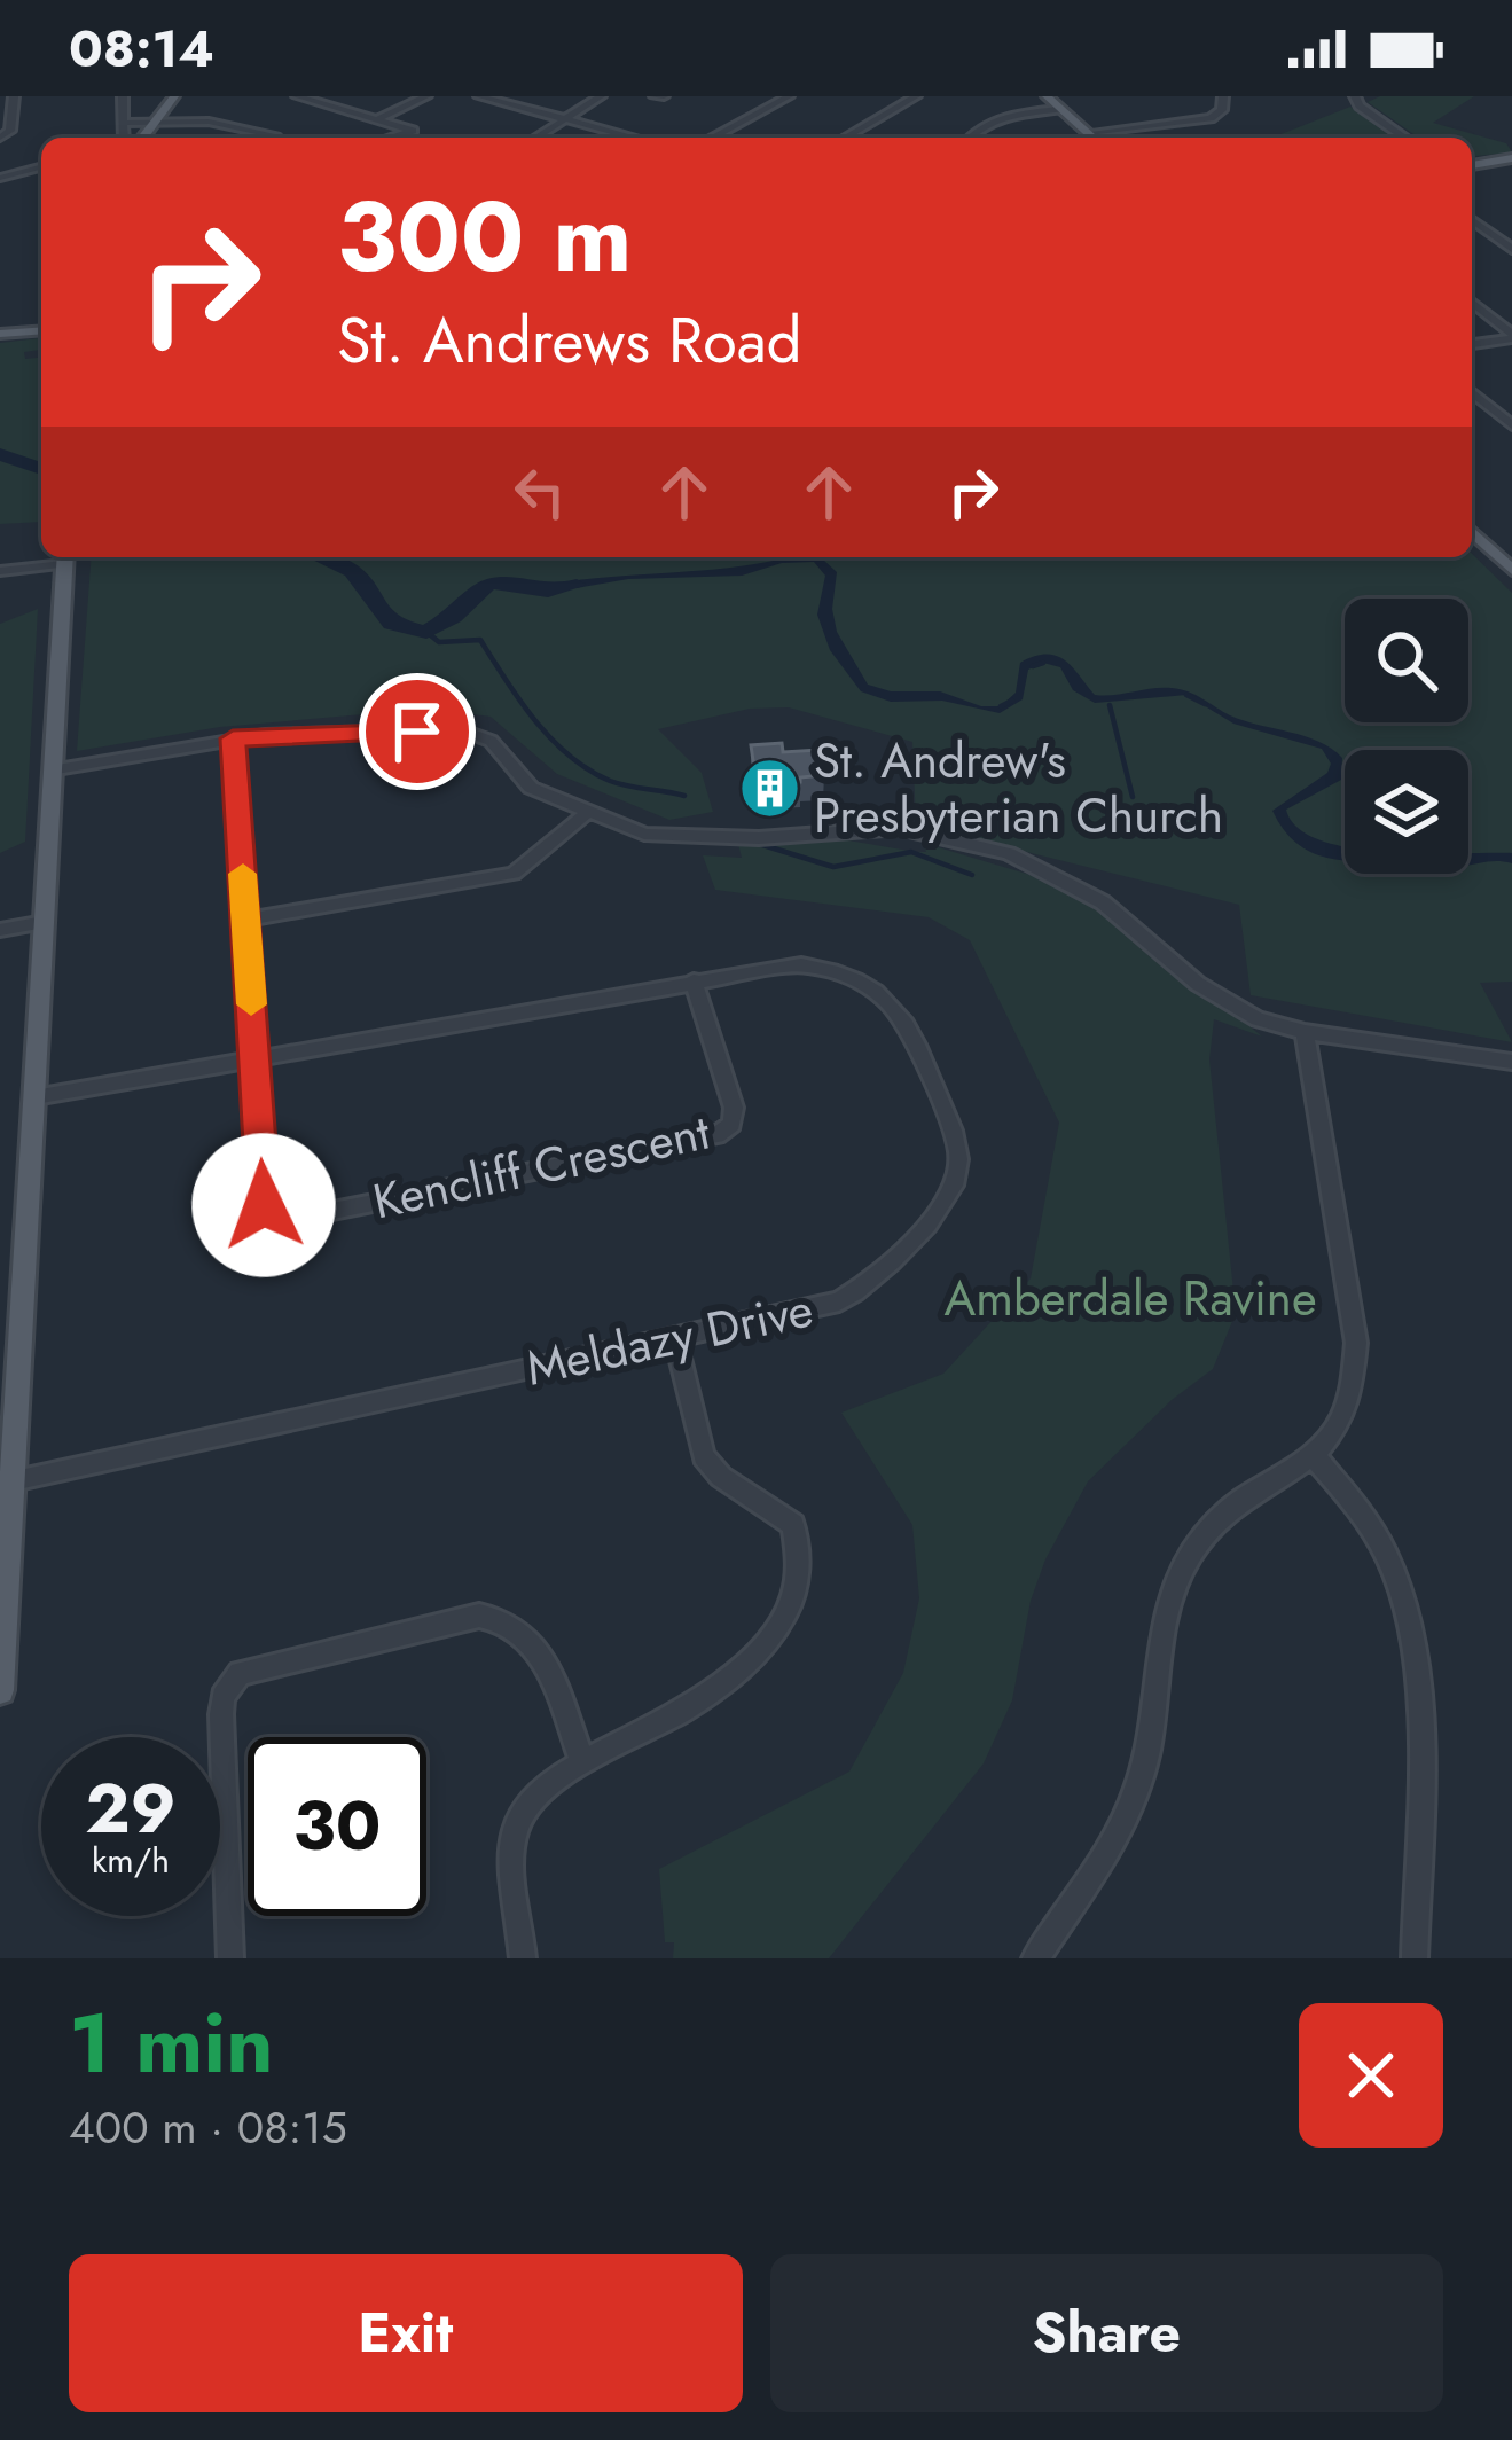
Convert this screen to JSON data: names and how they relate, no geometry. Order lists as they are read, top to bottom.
{
  "streets": {
    "street": ["Kencliff Crescent", "Meldazy Drive"]
  },
  "crossings": [
    ["Kencliff Crescent", "Meldazy Drive"]
  ],
  "parks": ["Amberdale Ravine"],
  "places": {
    "building": ["St. Andrew's Presbyterian Church"]
  },
  "page": {
    "status": "08:14",
    "turn": ["300 m", "St. Andrews Road"],
    "speed": "29 km/h",
    "limit": "30",
    "heading": ["1 min", "400 m · 08:15"],
    "buttons": ["Exit", "Share"]
  }
}
